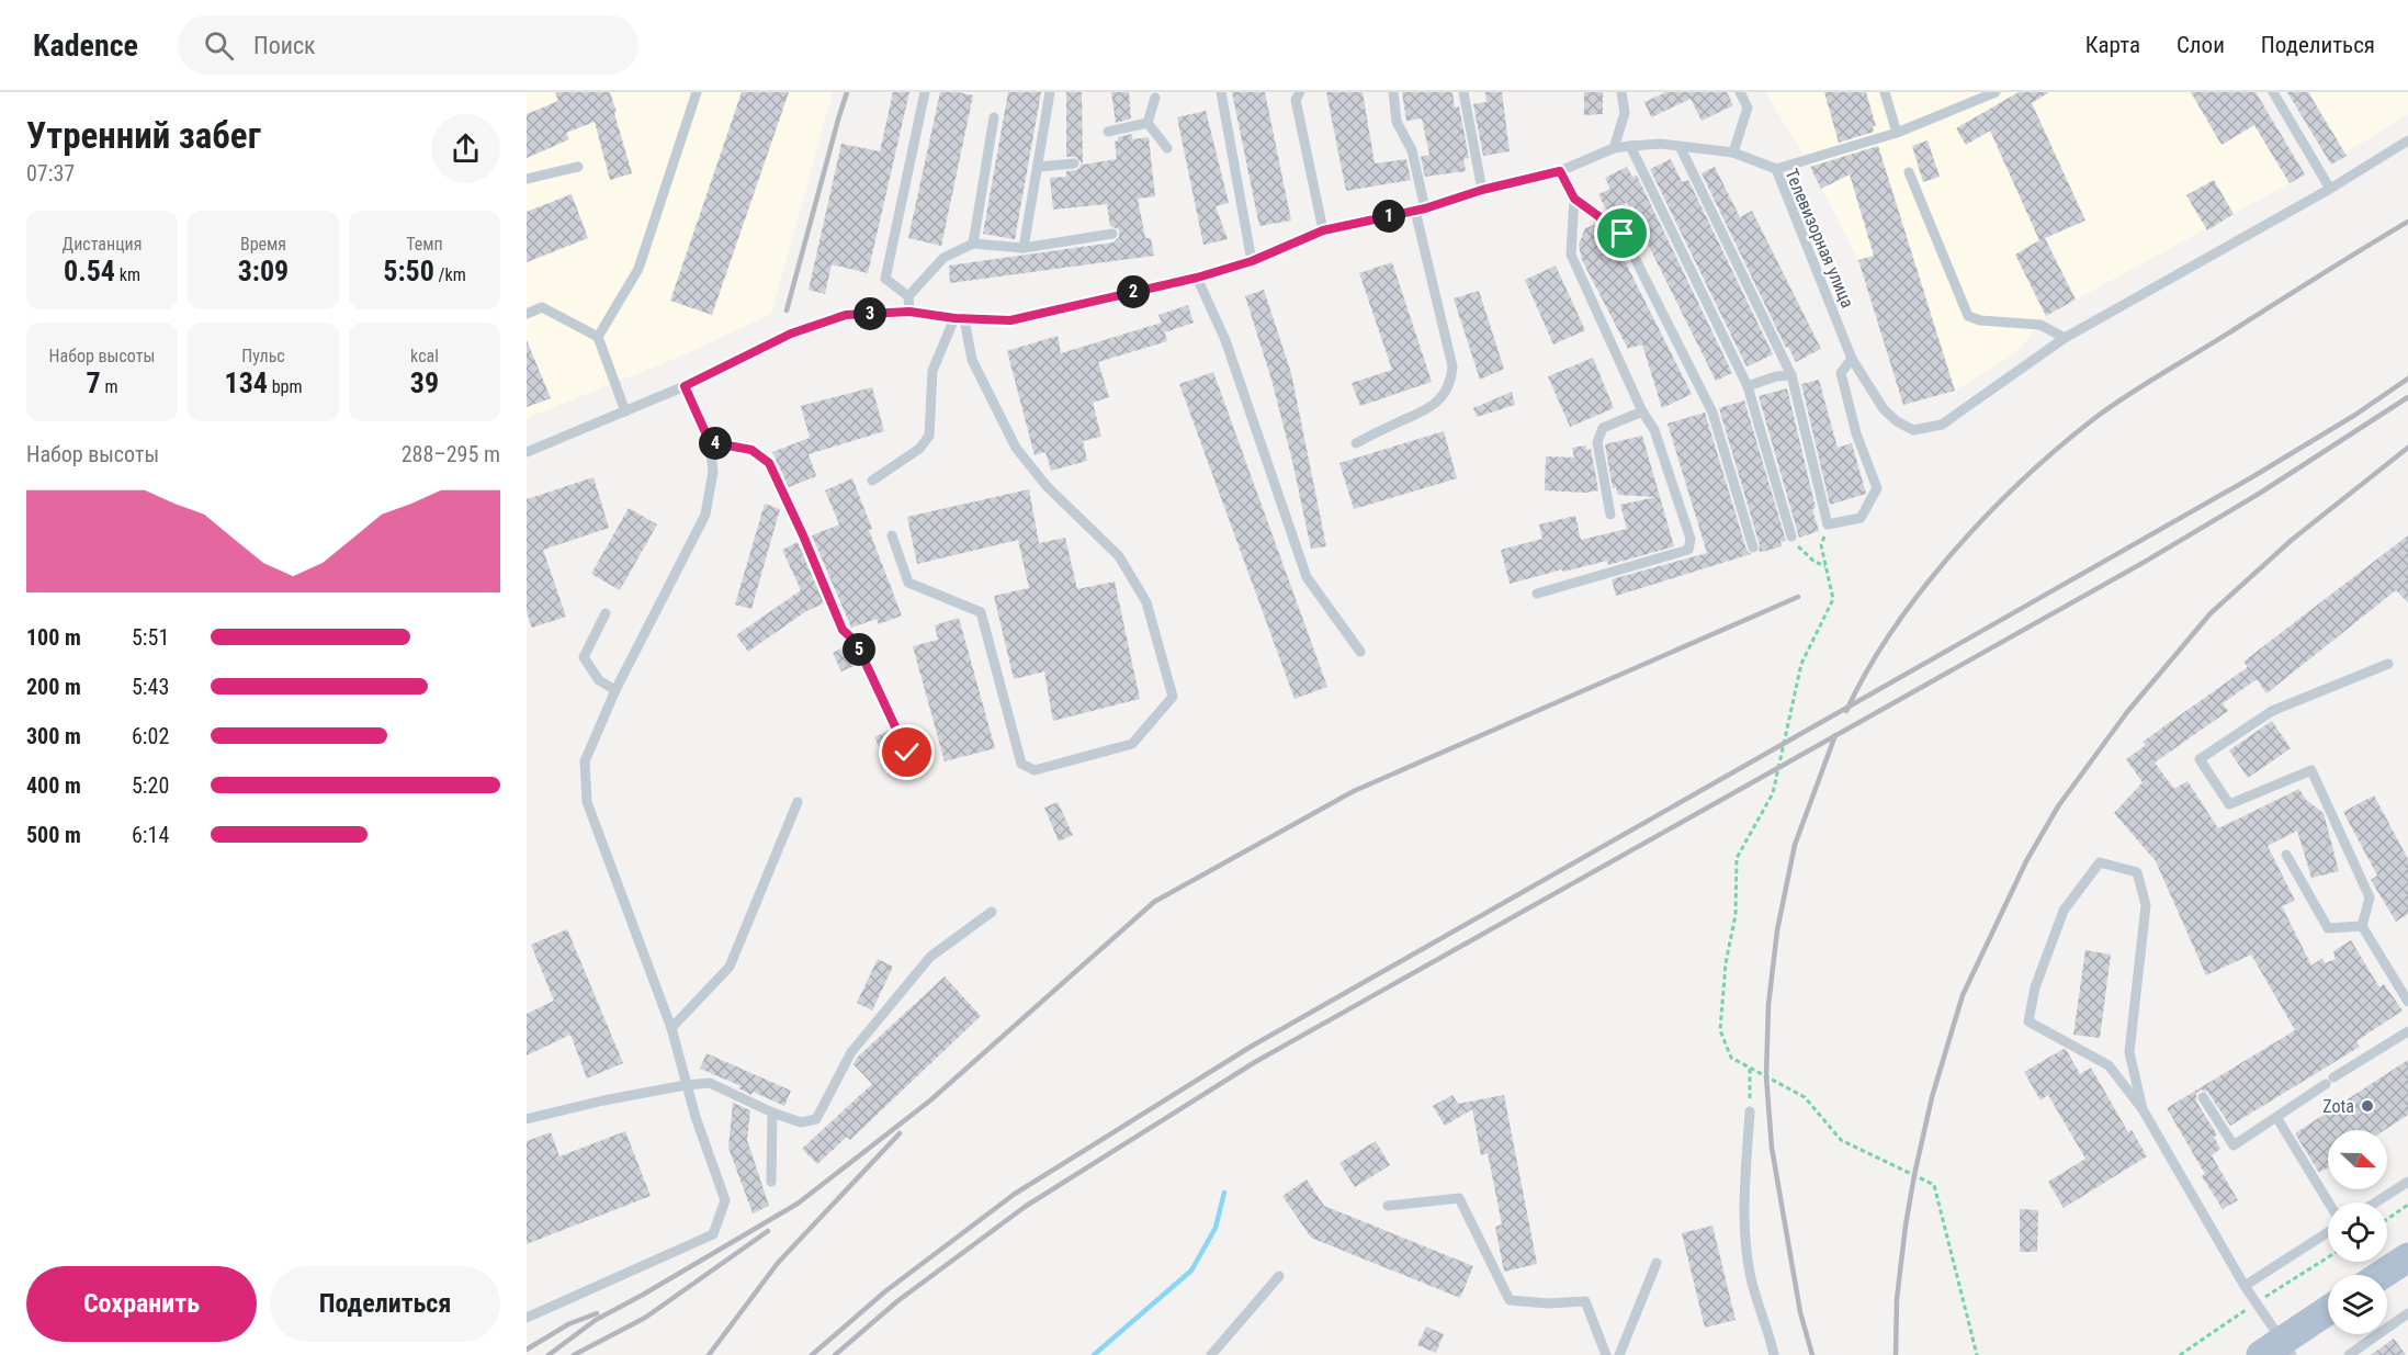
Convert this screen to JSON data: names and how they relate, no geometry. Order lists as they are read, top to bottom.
{
  "streets": {
    "lane": ["Телевизорная улица"]
  },
  "places": ["Zota"],
  "north": "right",
  "page": {
    "header": "Kadence",
    "search": "Поиск",
    "nav": ["Карта", "Слои", "Поделиться"],
    "heading": ["Утренний забег", "07:37"],
    "pins": [
      "1",
      "2",
      "3",
      "4",
      "5"
    ],
    "stats": [
      ["Дистанция", "0.54 km"],
      ["Время", "3:09"],
      ["Темп", "5:50 /km"],
      ["Набор высоты", "7 m"],
      ["Пульс", "134 bpm"],
      ["kcal", "39"]
    ],
    "chart": ["Набор высоты", "288–295 m"],
    "list": [
      {
        "name": "100 m",
        "note": "5:51"
      },
      {
        "name": "200 m",
        "note": "5:43"
      },
      {
        "name": "300 m",
        "note": "6:02"
      },
      {
        "name": "400 m",
        "note": "5:20"
      },
      {
        "name": "500 m",
        "note": "6:14"
      }
    ],
    "buttons": ["Сохранить", "Поделиться"]
  }
}
